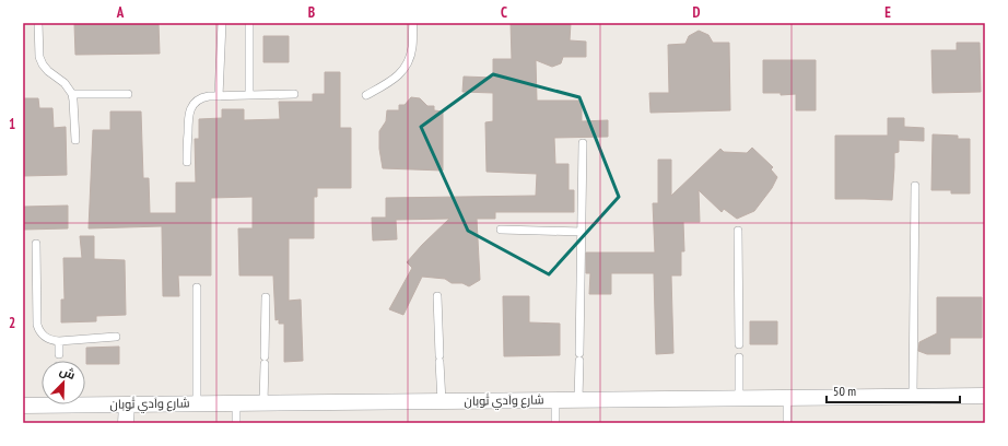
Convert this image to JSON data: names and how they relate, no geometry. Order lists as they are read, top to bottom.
{
  "streets": {
    "street": ["شارع واَدي ثَوبان"]
  },
  "scale_bar": "50 m",
  "north": "top right",
  "grid": {
    "columns": [
      "A",
      "B",
      "C",
      "D",
      "E"
    ],
    "rows": ["1", "2"]
  }
}
